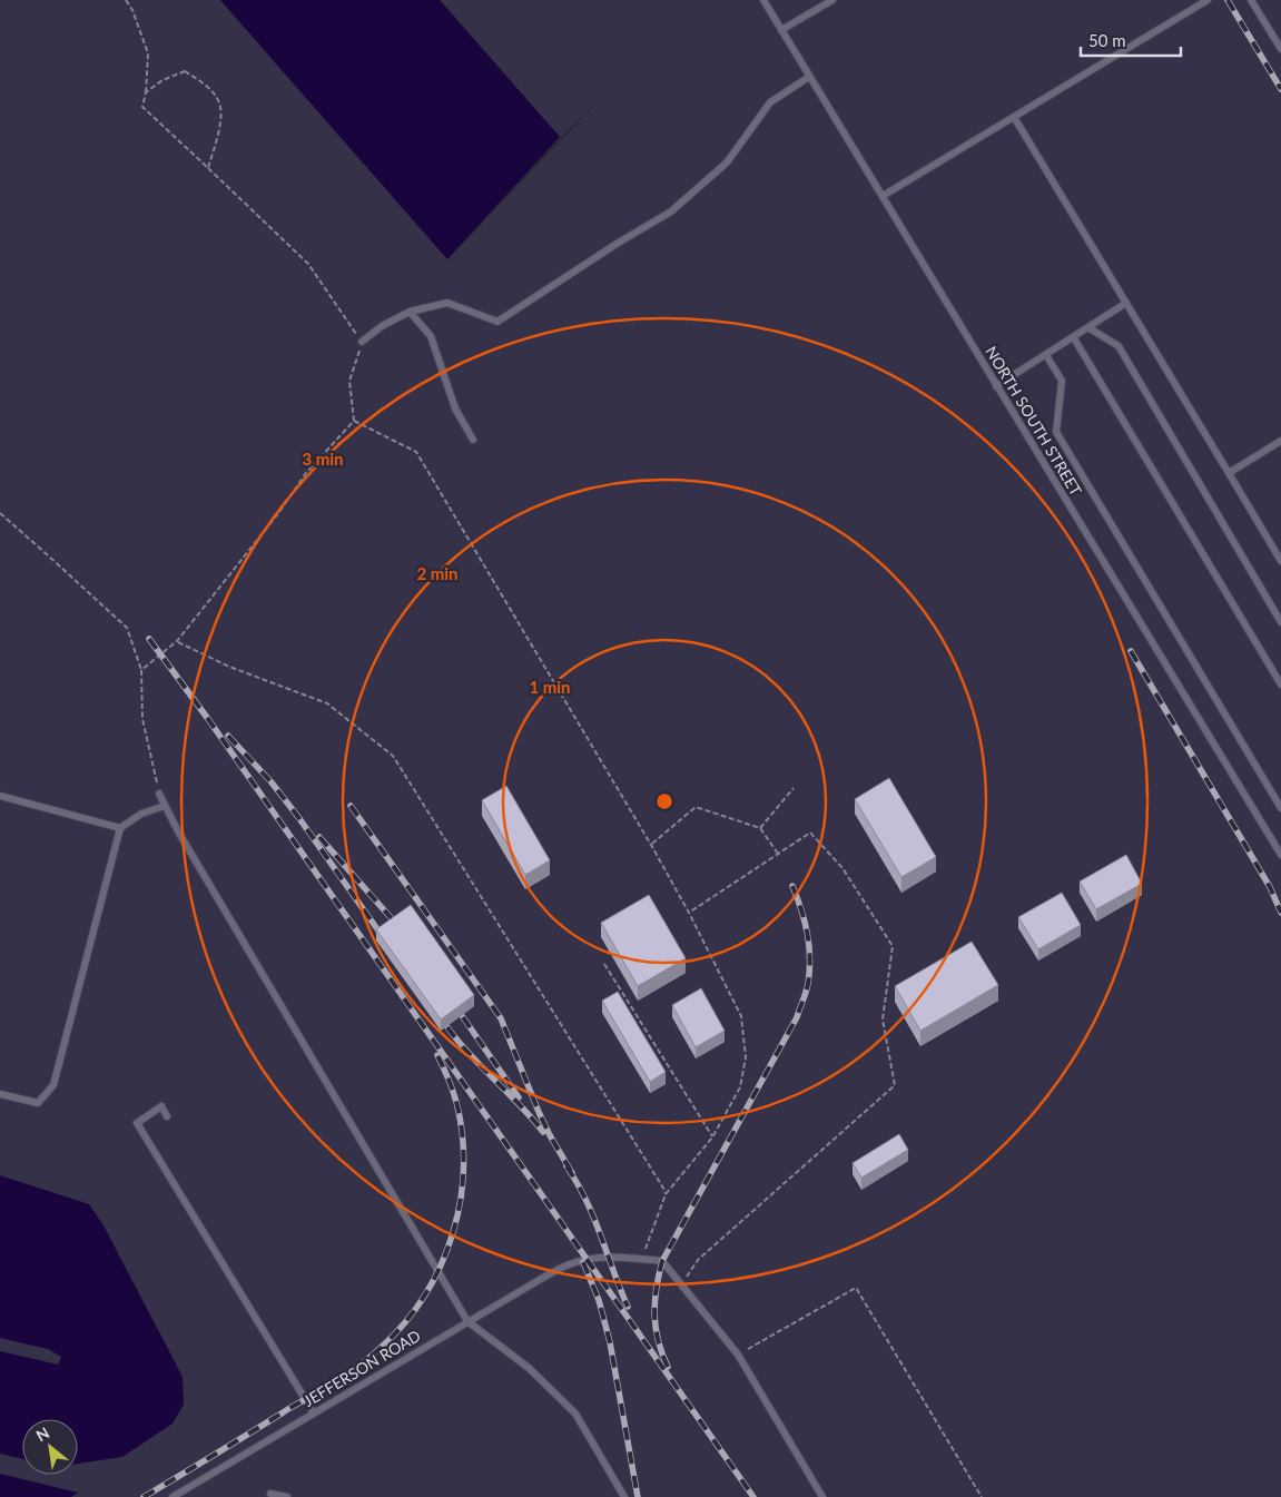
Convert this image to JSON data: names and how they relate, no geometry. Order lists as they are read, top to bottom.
{
  "streets": {
    "lane": ["NORTH SOUTH STREET", "JEFFERSON ROAD"]
  },
  "scale_bar": "50 m",
  "north": "top left",
  "rings": ["3 min", "2 min", "1 min"]
}
